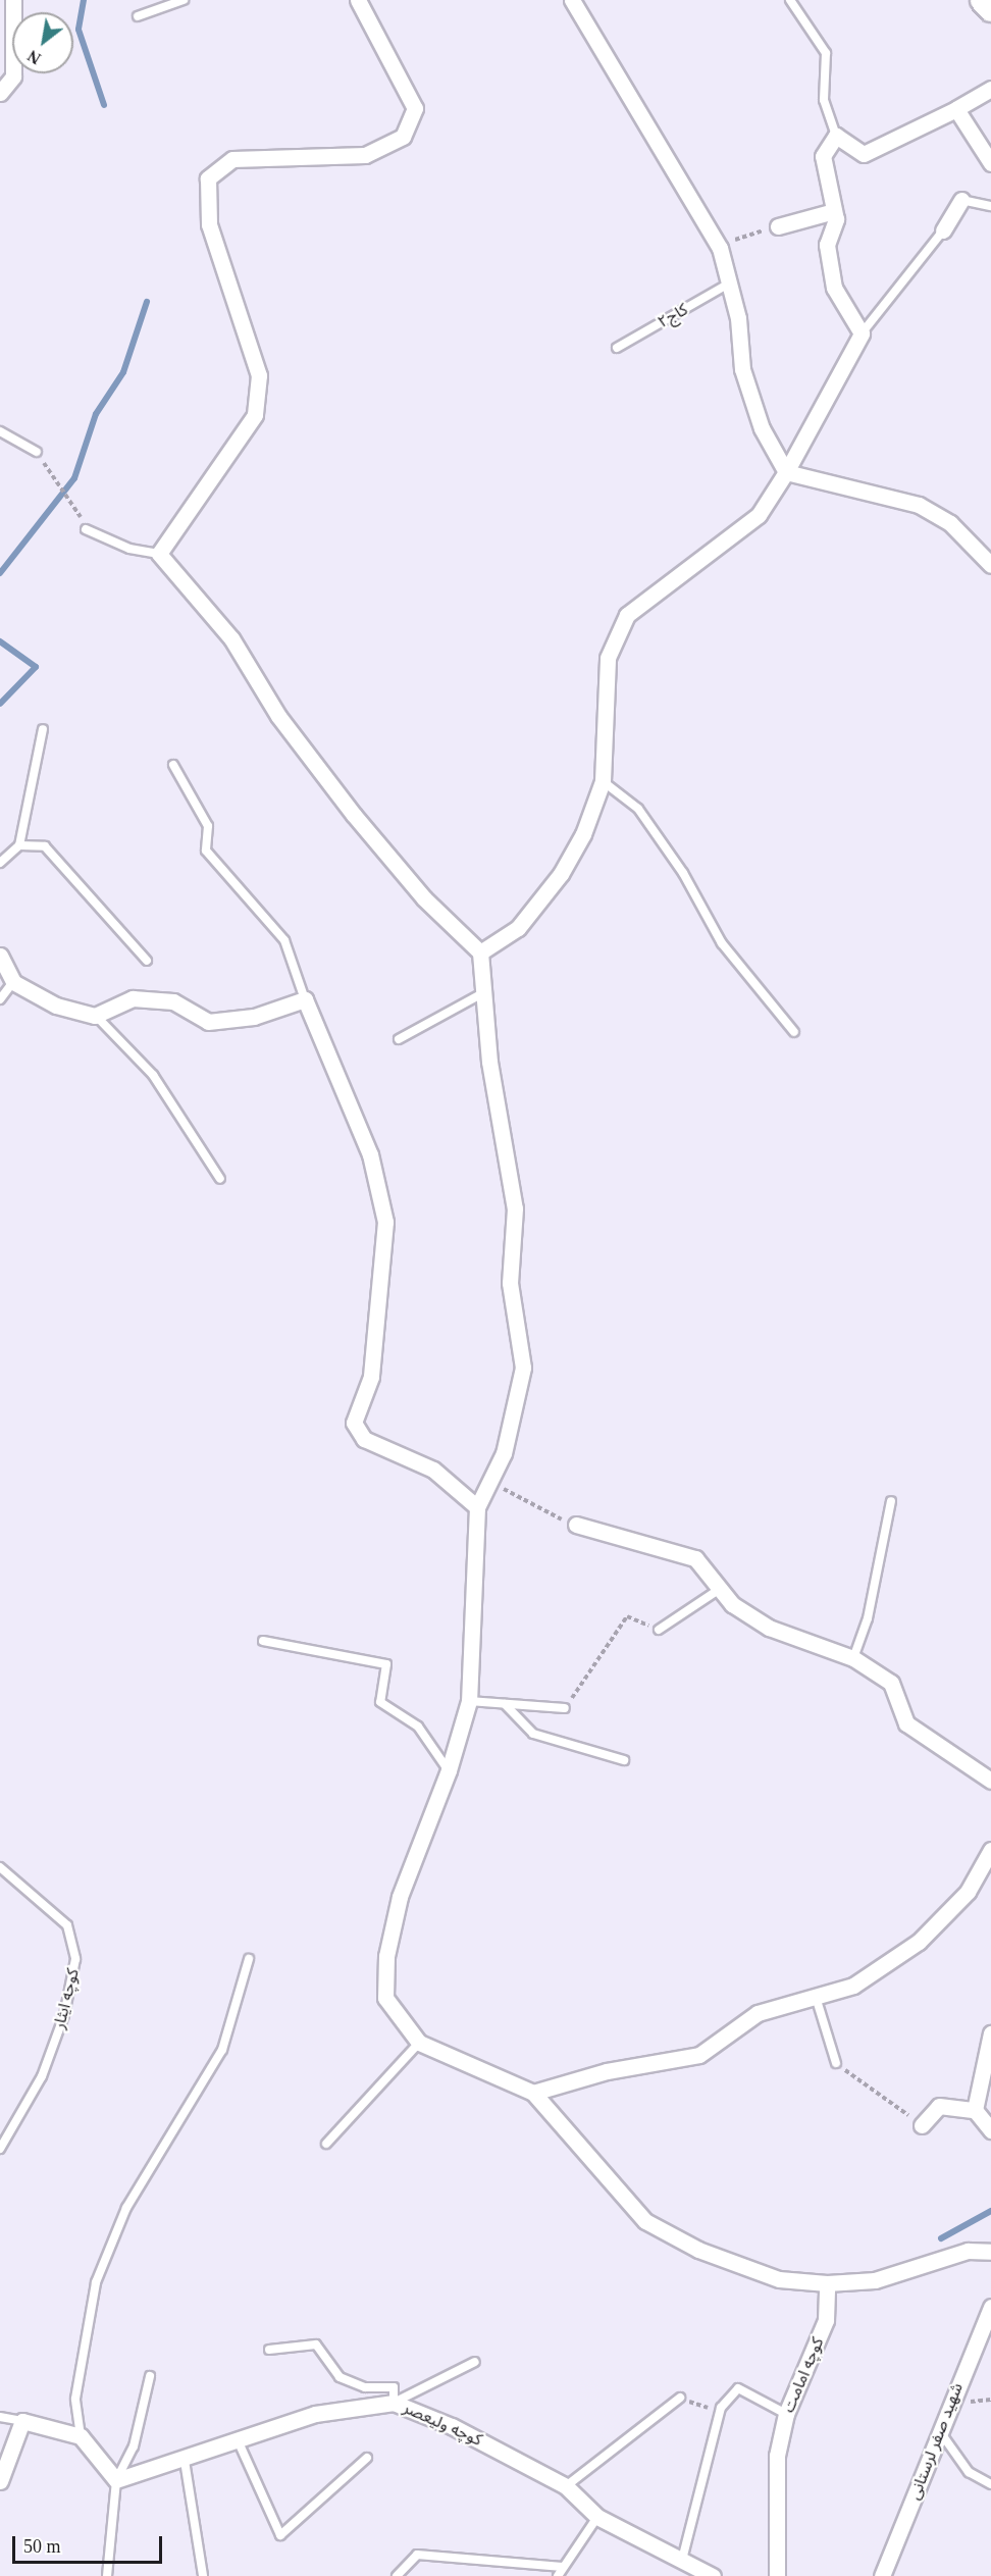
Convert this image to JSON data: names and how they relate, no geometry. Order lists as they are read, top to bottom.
{
  "streets": {
    "street": ["کوچه امامت", "کوچه ولیعصر", "شهید صفر لرستانی"],
    "lane": ["کاج۲", "کوچه ایثار"]
  },
  "scale_bar": "50 m",
  "north": "bottom left"
}
